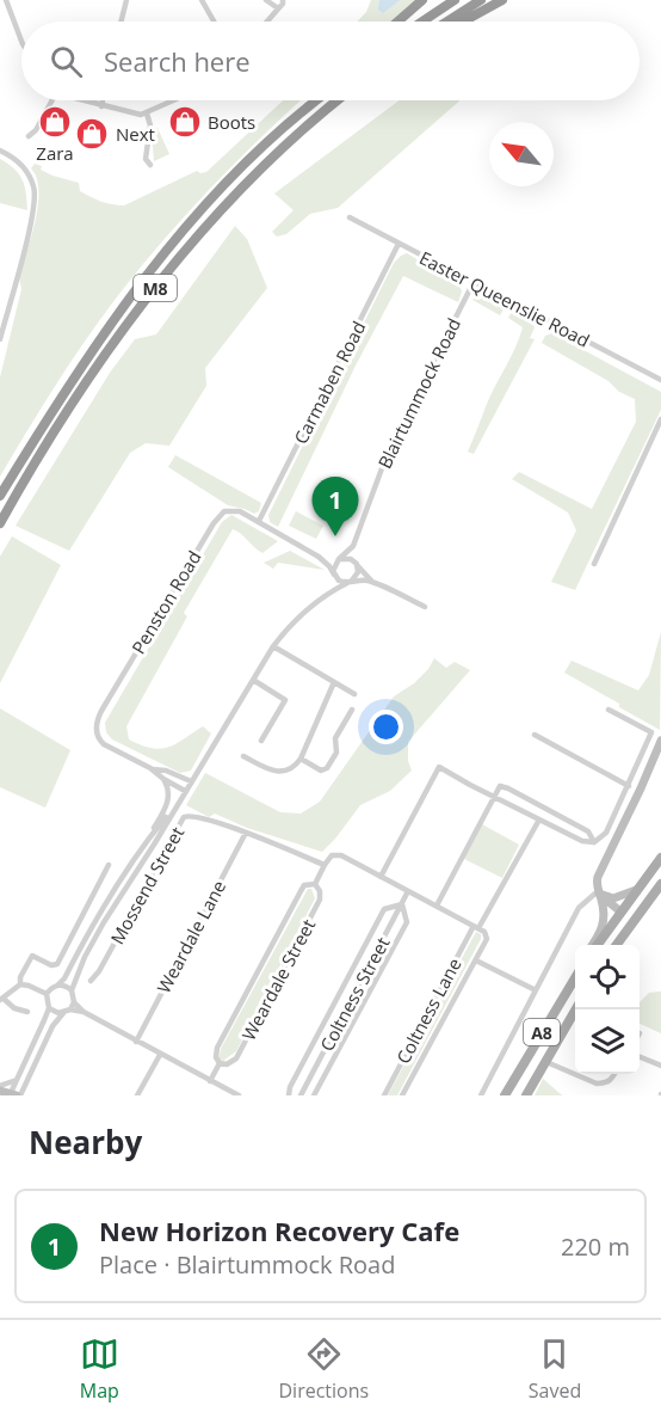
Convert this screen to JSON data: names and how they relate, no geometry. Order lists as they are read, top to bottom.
{
  "streets": {
    "highway": ["M8"],
    "main road": ["A8"],
    "street": [
      "Easter Queenslie Road",
      "Carmaben Road",
      "Blairtummock Road",
      "Penston Road",
      "Mossend Street",
      "Weardale Lane",
      "Weardale Street",
      "Coltness Street",
      "Coltness Lane"
    ]
  },
  "crossings": [
    ["Easter Queenslie Road", "Carmaben Road"],
    ["Easter Queenslie Road", "Blairtummock Road"],
    ["Carmaben Road", "Penston Road"],
    ["Mossend Street", "Weardale Lane"],
    ["Mossend Street", "Weardale Street"],
    ["Mossend Street", "Coltness Street"],
    ["Mossend Street", "Coltness Lane"]
  ],
  "places": {
    "shop": ["Zara", "Boots", "Next"]
  },
  "north": "top left",
  "page": {
    "search": "Search here",
    "pins": "1",
    "heading": "Nearby",
    "list": [
      {
        "mark": "1",
        "name": "New Horizon Recovery Cafe",
        "note": "Place · Blairtummock Road",
        "value": "220 m"
      }
    ],
    "nav": ["Map", "Directions", "Saved"]
  }
}
